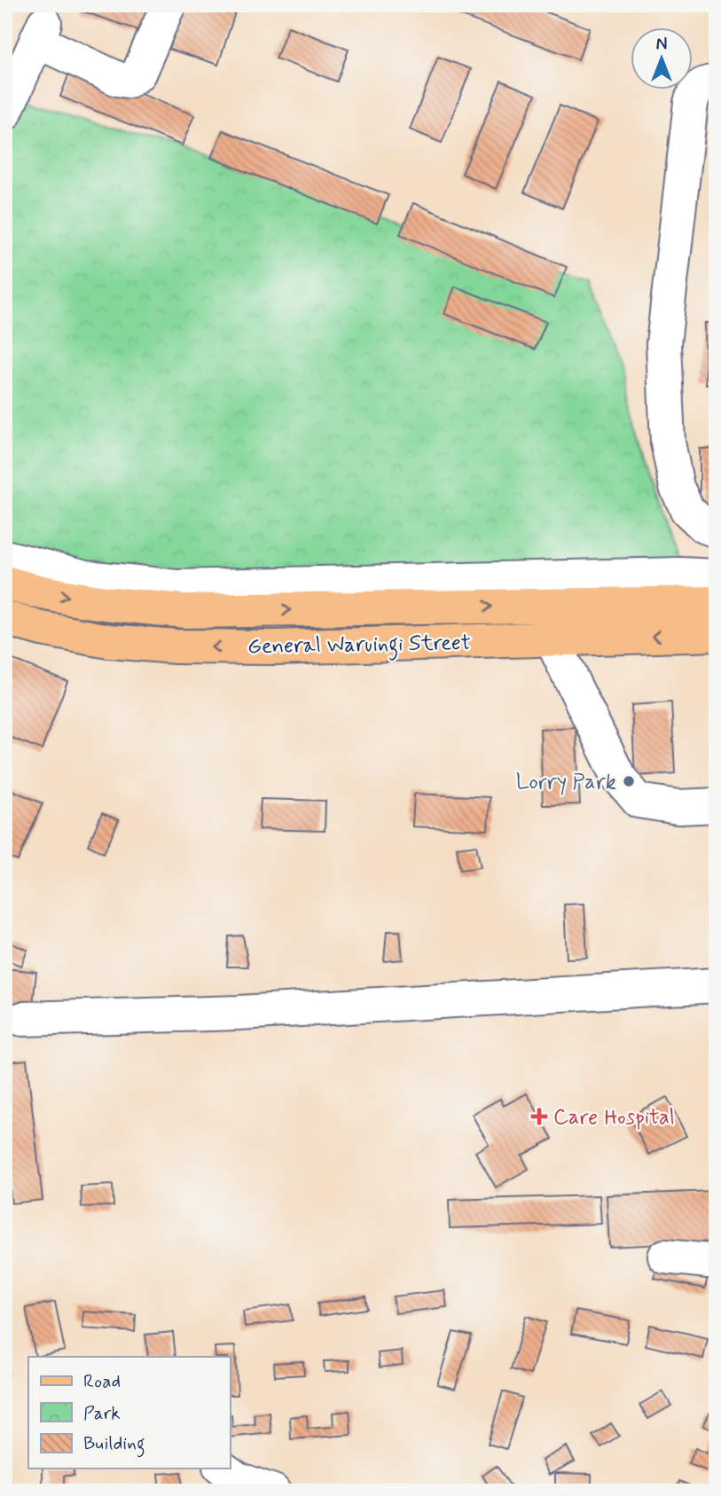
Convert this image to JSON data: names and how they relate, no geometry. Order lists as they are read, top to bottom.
{
  "streets": {
    "main road": ["General Waruingi Street"]
  },
  "places": {
    "other": ["Lorry Park"],
    "health": ["Care Hospital"]
  },
  "legend": ["Road", "Park", "Building"],
  "north": "top"
}
